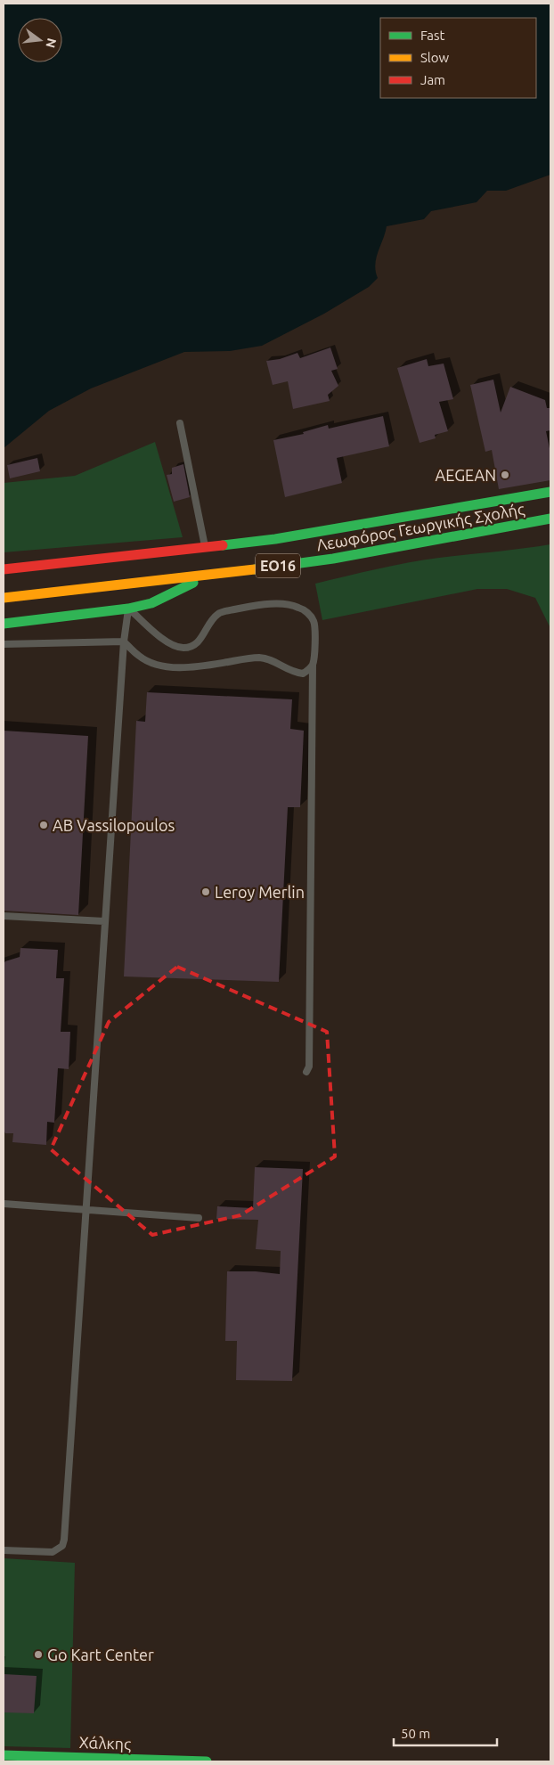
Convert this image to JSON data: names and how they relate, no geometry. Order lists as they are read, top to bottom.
{
  "streets": {
    "main road": ["Λεωφόρος Γεωργικής Σχολής", "ΕΟ16", "Χάλκης"]
  },
  "places": [
    "AEGEAN",
    "AB Vassilopoulos",
    "Leroy Merlin",
    "Go Kart Center"
  ],
  "legend": ["Fast", "Slow", "Jam"],
  "scale_bar": "50 m",
  "north": "right"
}
